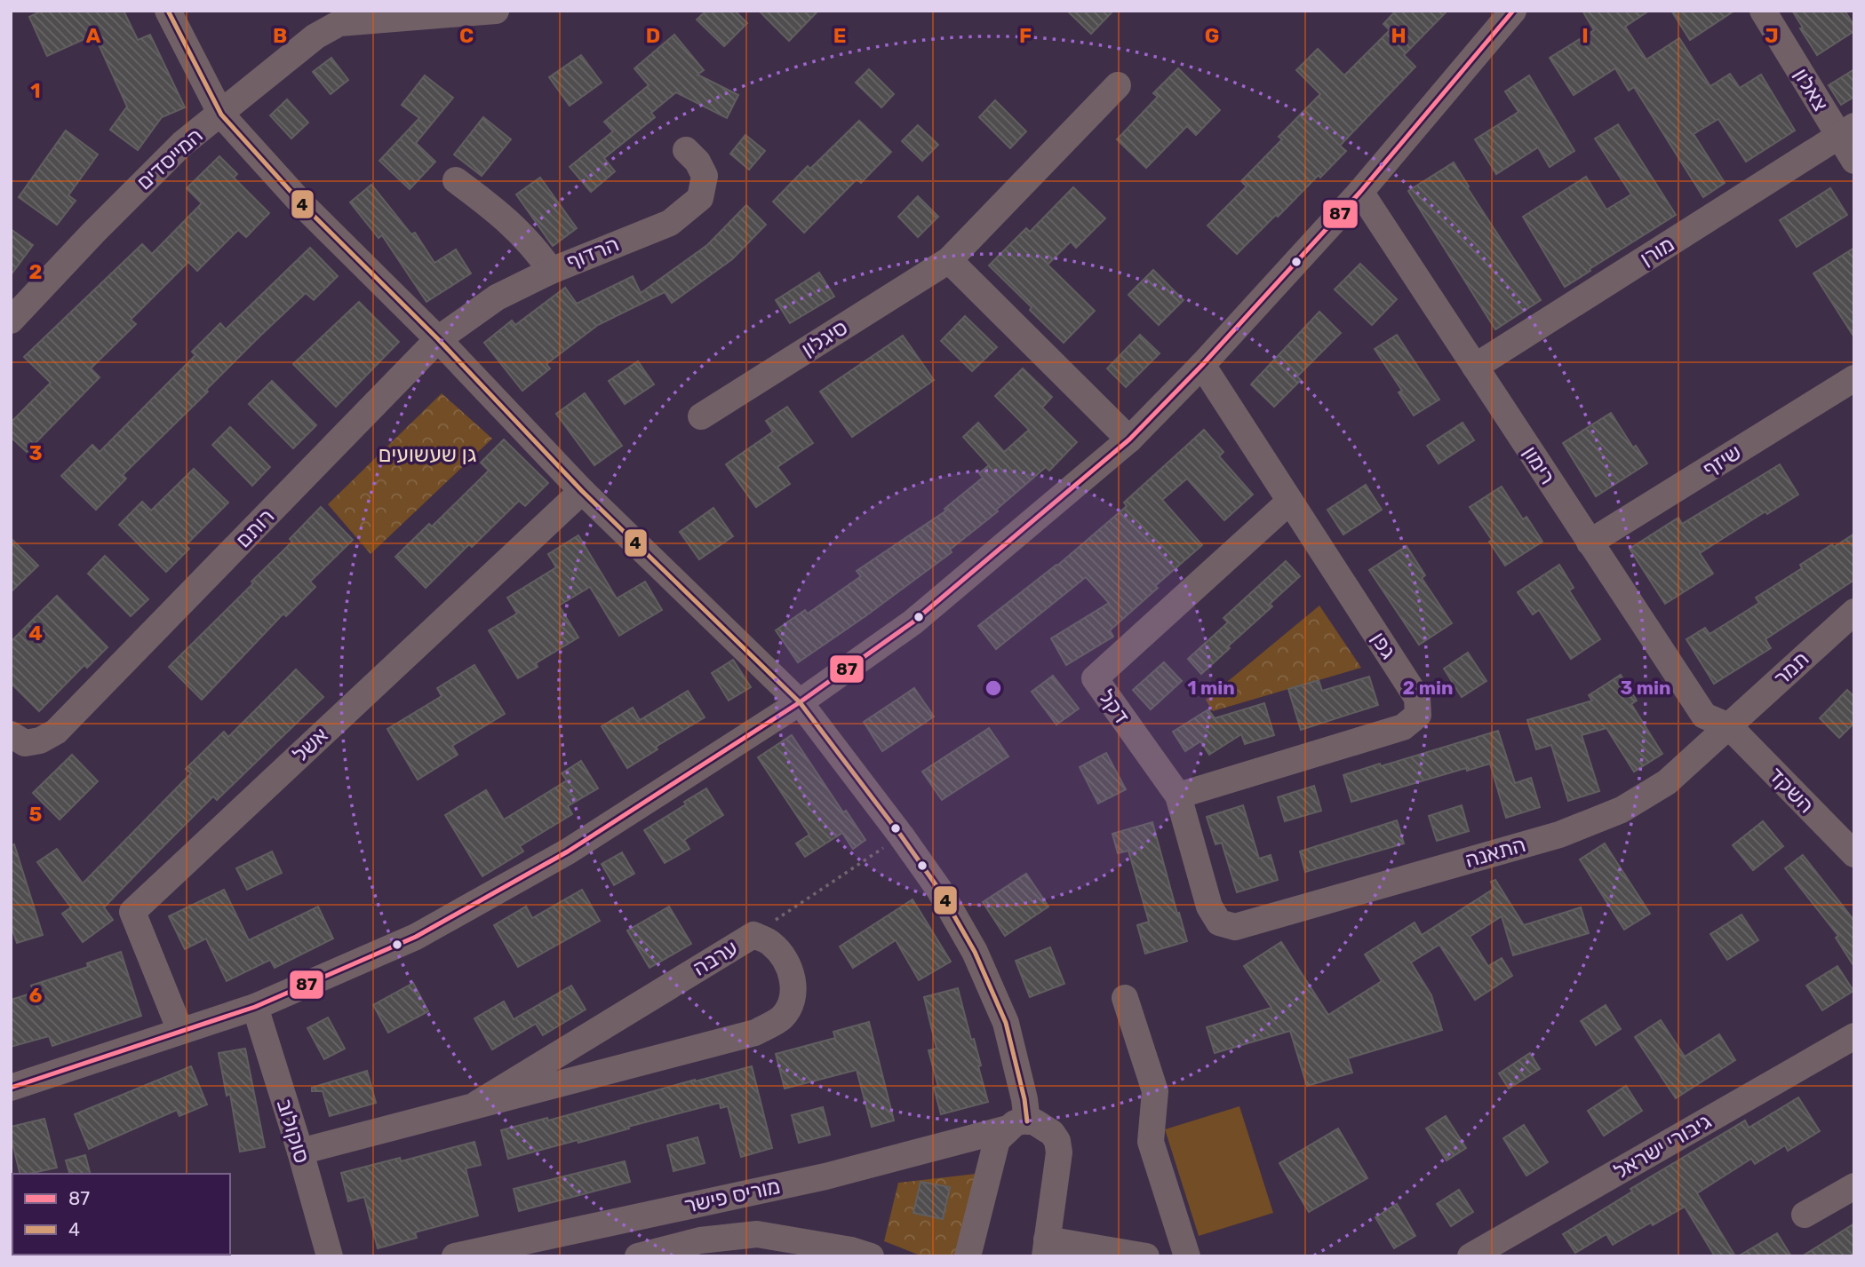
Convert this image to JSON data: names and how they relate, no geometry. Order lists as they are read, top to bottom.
{
  "streets": {
    "street": [
      "צאלון",
      "המייסדים",
      "מורן",
      "הרדוף",
      "סיגלון",
      "שיזף",
      "רימון",
      "רותם",
      "גפן",
      "תמר",
      "דקל",
      "אשל",
      "השקד",
      "התאנה",
      "ערבה",
      "סוקולוב",
      "גיבורי ישראל",
      "מוריס פישר"
    ]
  },
  "crossings": [
    ["צאלון", "מורן"],
    ["מורן", "רימון"],
    ["הרדוף", "רותם"],
    ["שיזף", "רימון"],
    ["רימון", "תמר"],
    ["רימון", "השקד"],
    ["רימון", "התאנה"],
    ["גפן", "דקל"],
    ["תמר", "השקד"],
    ["תמר", "התאנה"],
    ["דקל", "התאנה"],
    ["השקד", "התאנה"],
    ["ערבה", "סוקולוב"]
  ],
  "parks": ["גן שעשועים"],
  "lines": ["transit line 87", "transit line 4"],
  "legend": ["87", "4"],
  "grid": {
    "columns": [
      "A",
      "B",
      "C",
      "D",
      "E",
      "F",
      "G",
      "H",
      "I",
      "J"
    ],
    "rows": [
      "1",
      "2",
      "3",
      "4",
      "5",
      "6"
    ]
  },
  "rings": ["1 min", "2 min", "3 min"]
}
